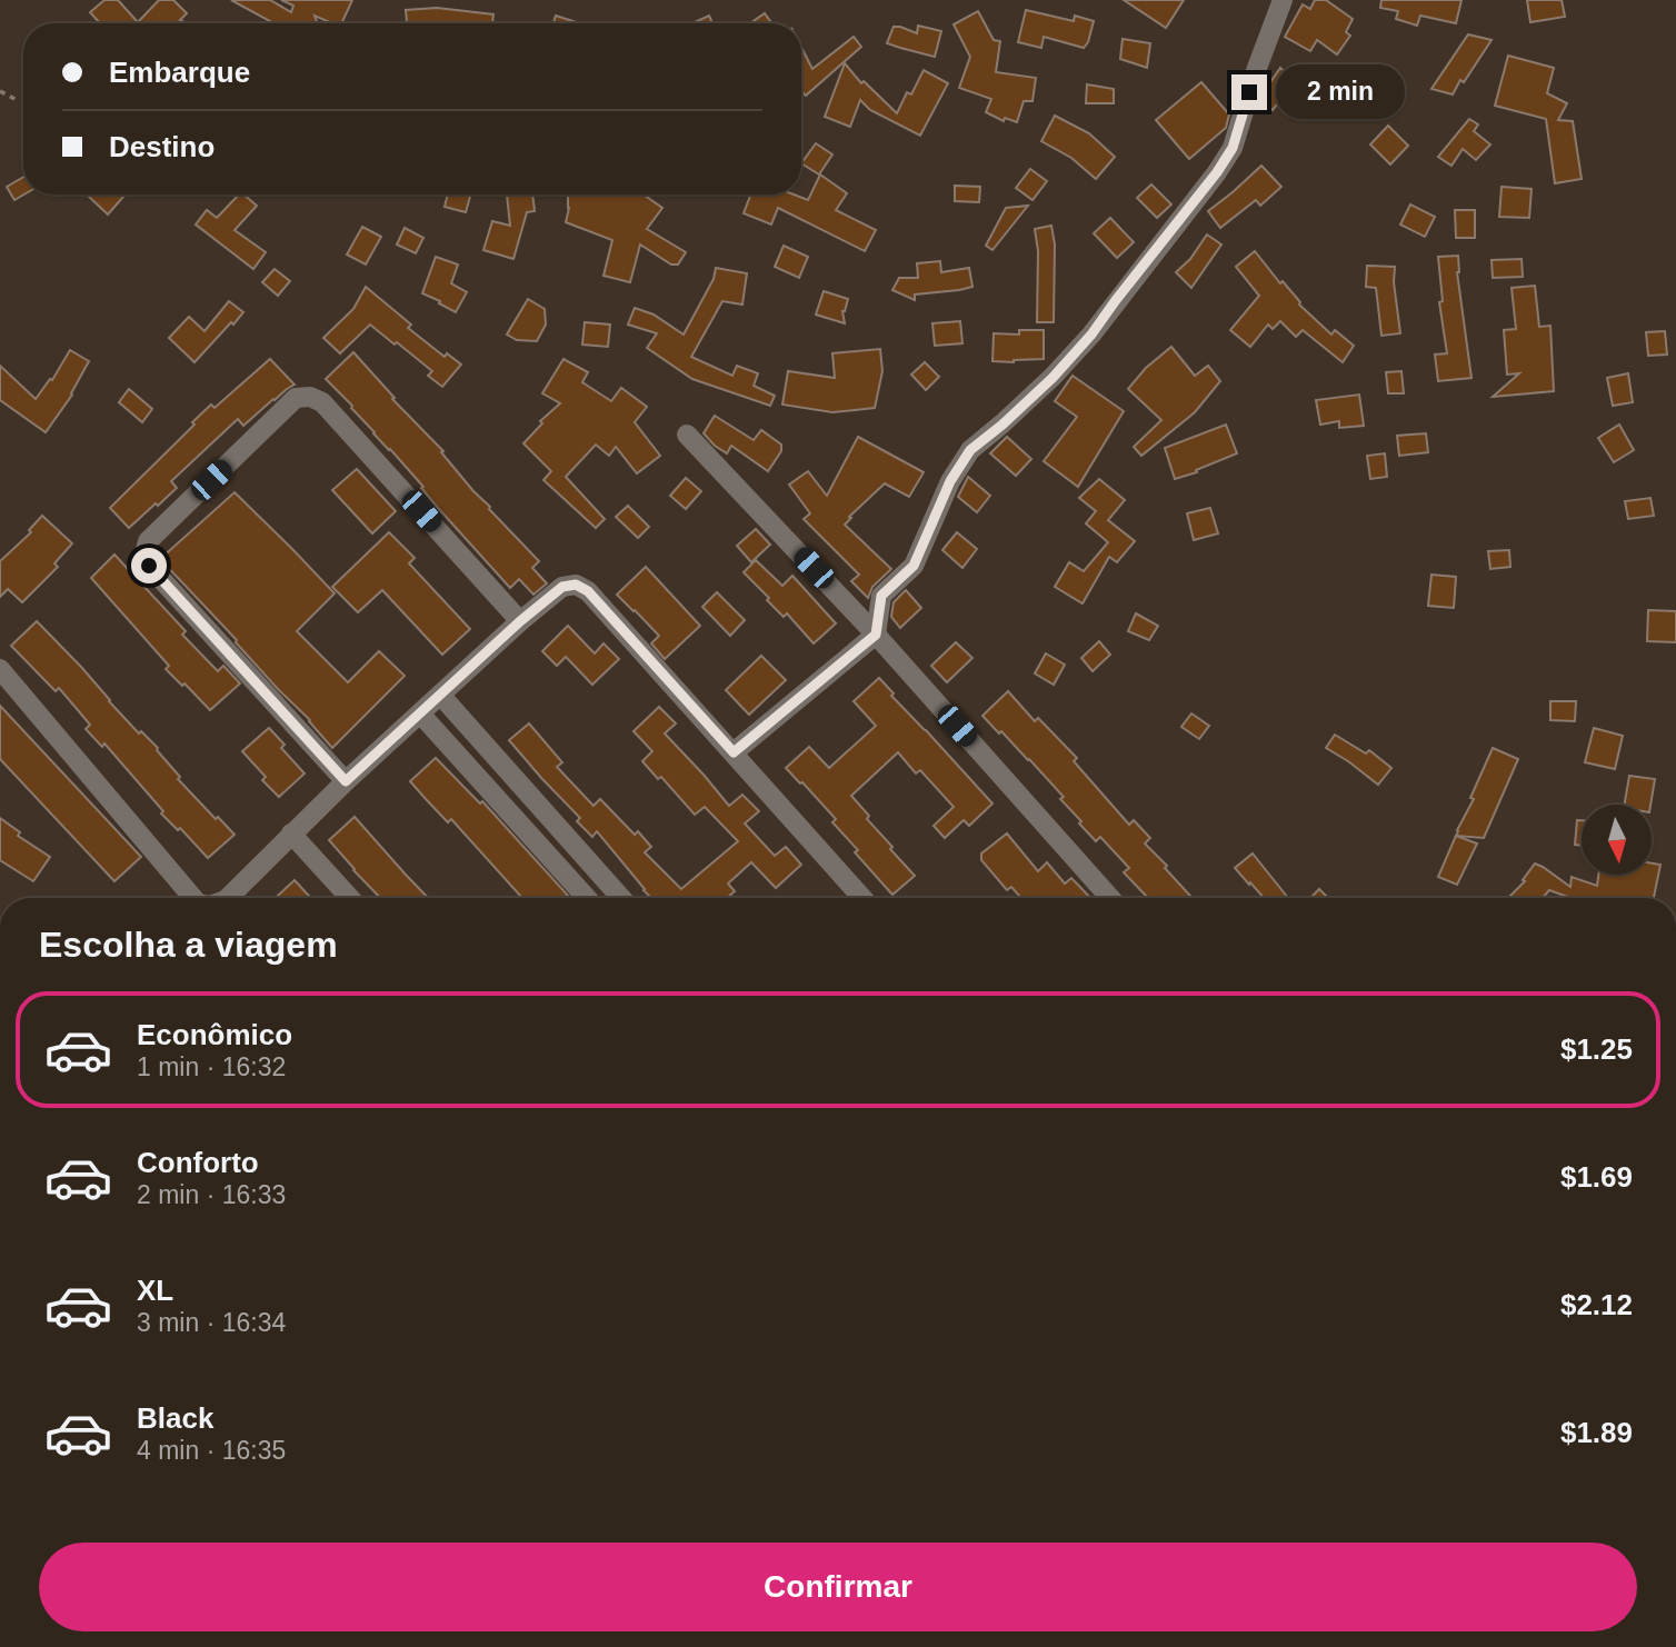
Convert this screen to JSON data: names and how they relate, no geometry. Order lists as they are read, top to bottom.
{
  "north": "bottom",
  "page": {
    "banner": ["Embarque", "Destino"],
    "bubble": "2 min",
    "heading": "Escolha a viagem",
    "list": [
      {
        "name": "Econômico",
        "note": "1 min · 16:32",
        "value": "$1.25"
      },
      {
        "name": "Conforto",
        "note": "2 min · 16:33",
        "value": "$1.69"
      },
      {
        "name": "XL",
        "note": "3 min · 16:34",
        "value": "$2.12"
      },
      {
        "name": "Black",
        "note": "4 min · 16:35",
        "value": "$1.89"
      }
    ],
    "buttons": "Confirmar"
  }
}
